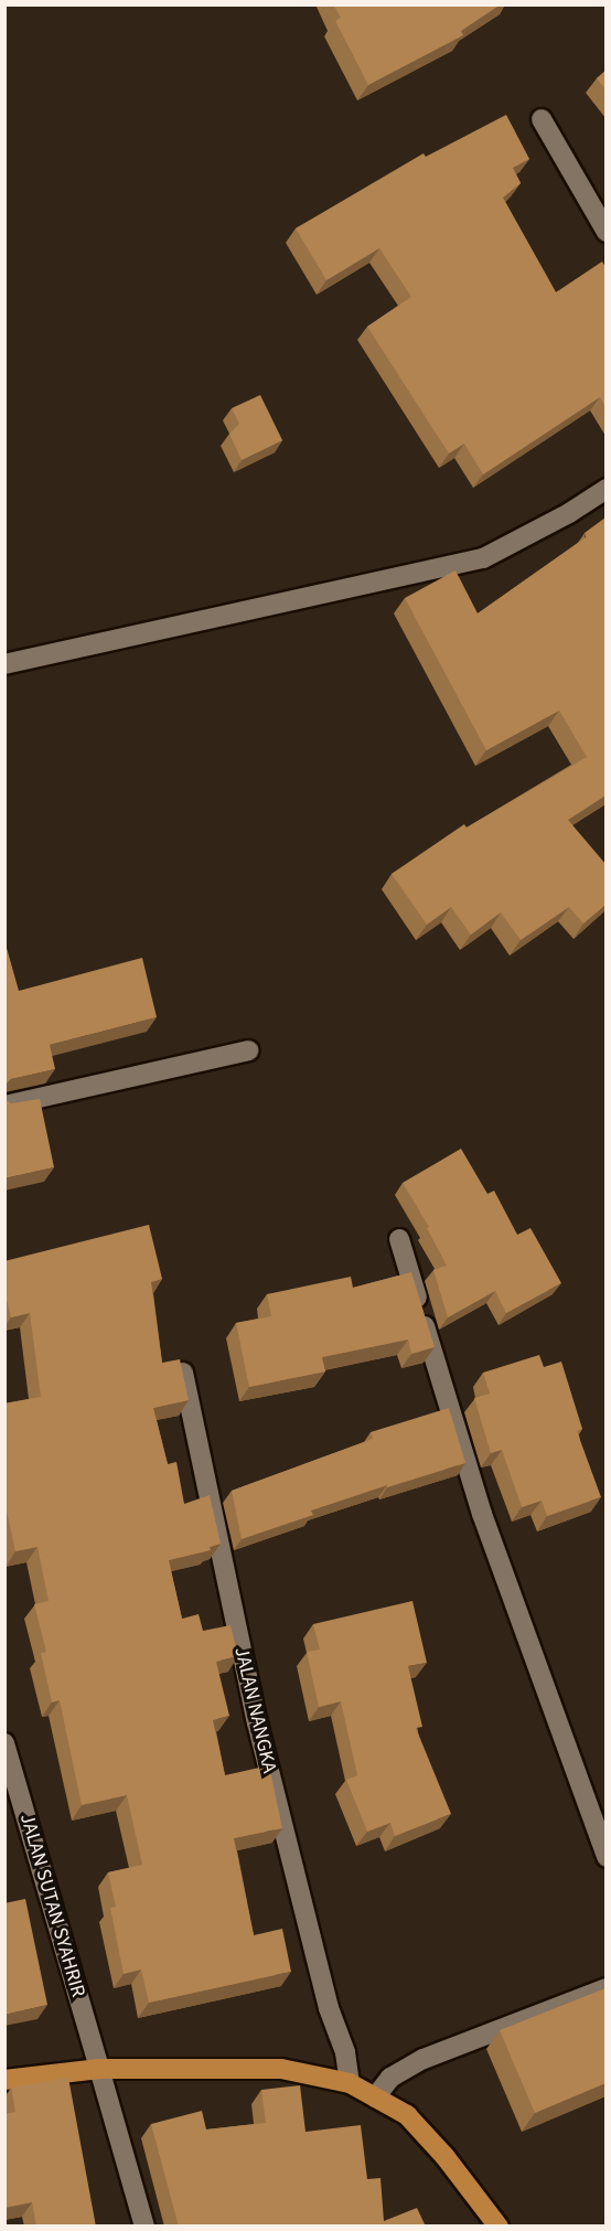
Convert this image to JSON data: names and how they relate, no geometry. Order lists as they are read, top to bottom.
{
  "streets": {
    "street": ["JALAN NANGKA", "JALAN SUTAN SYAHRIR"]
  }
}
